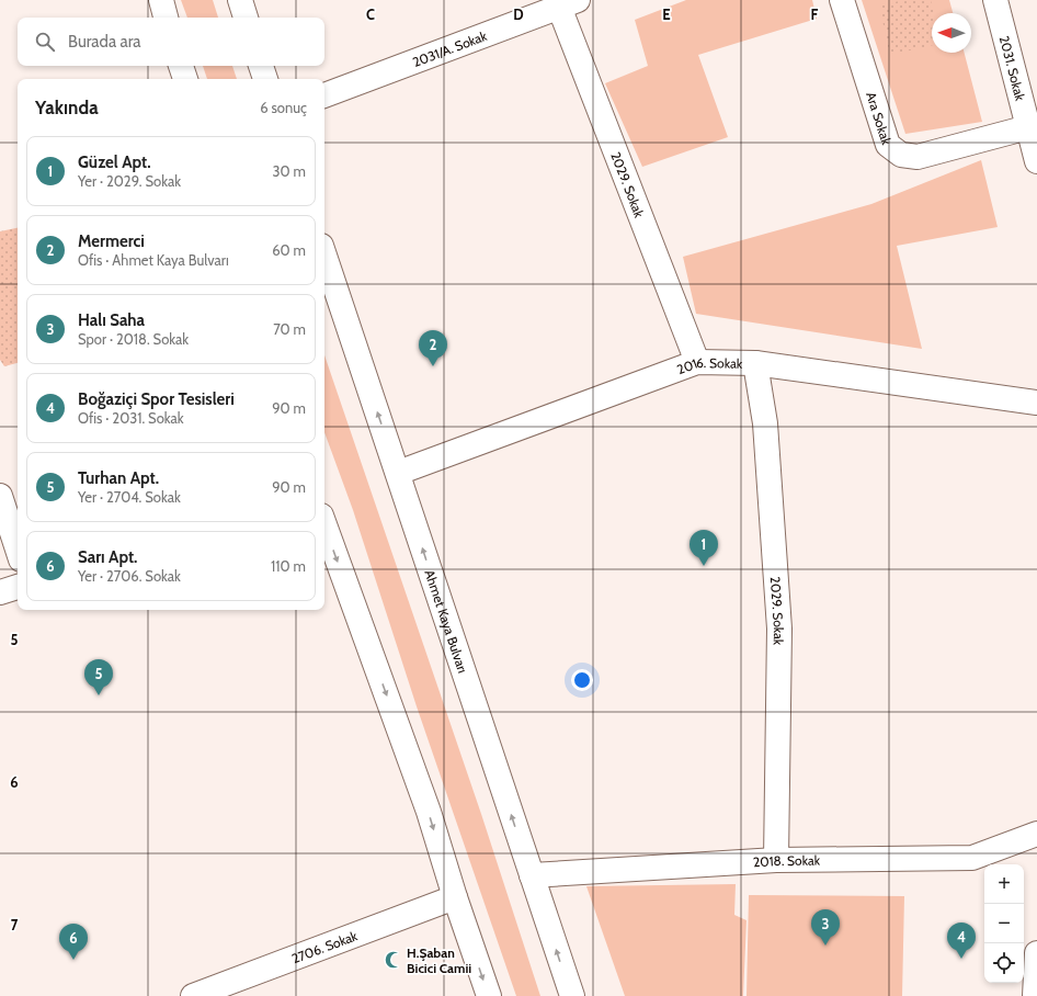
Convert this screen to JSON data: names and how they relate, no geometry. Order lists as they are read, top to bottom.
{
  "streets": {
    "street": [
      "2031/A. Sokak",
      "2031. Sokak",
      "Ara Sokak",
      "2029. Sokak",
      "2016. Sokak",
      "Ahmet Kaya Bulvarı",
      "2018. Sokak",
      "2706. Sokak"
    ]
  },
  "crossings": [
    ["2031/A. Sokak", "2029. Sokak"],
    ["2031. Sokak", "Ara Sokak"],
    ["2029. Sokak", "2016. Sokak"],
    ["2029. Sokak", "2018. Sokak"],
    ["2016. Sokak", "Ahmet Kaya Bulvarı"],
    ["Ahmet Kaya Bulvarı", "2018. Sokak"]
  ],
  "places": {
    "mosque": ["H.Şaban Bicici Camii"]
  },
  "north": "left",
  "page": {
    "search": "Burada ara",
    "heading": ["Yakında", "6 sonuç"],
    "list": [
      {
        "mark": "1",
        "name": "Güzel Apt.",
        "note": "Yer · 2029. Sokak",
        "value": "30 m"
      },
      {
        "mark": "2",
        "name": "Mermerci",
        "note": "Ofis · Ahmet Kaya Bulvarı",
        "value": "60 m"
      },
      {
        "mark": "3",
        "name": "Halı Saha",
        "note": "Spor · 2018. Sokak",
        "value": "70 m"
      },
      {
        "mark": "4",
        "name": "Boğaziçi Spor Tesisleri",
        "note": "Ofis · 2031. Sokak",
        "value": "90 m"
      },
      {
        "mark": "5",
        "name": "Turhan Apt.",
        "note": "Yer · 2704. Sokak",
        "value": "90 m"
      },
      {
        "mark": "6",
        "name": "Sarı Apt.",
        "note": "Yer · 2706. Sokak",
        "value": "110 m"
      }
    ],
    "pins": [
      "2",
      "1",
      "5",
      "3",
      "4",
      "6"
    ],
    "map_buttons": ["+", "−"]
  },
  "grid": {
    "columns": [
      "C",
      "D",
      "E",
      "F"
    ],
    "rows": ["5", "6", "7"]
  }
}
